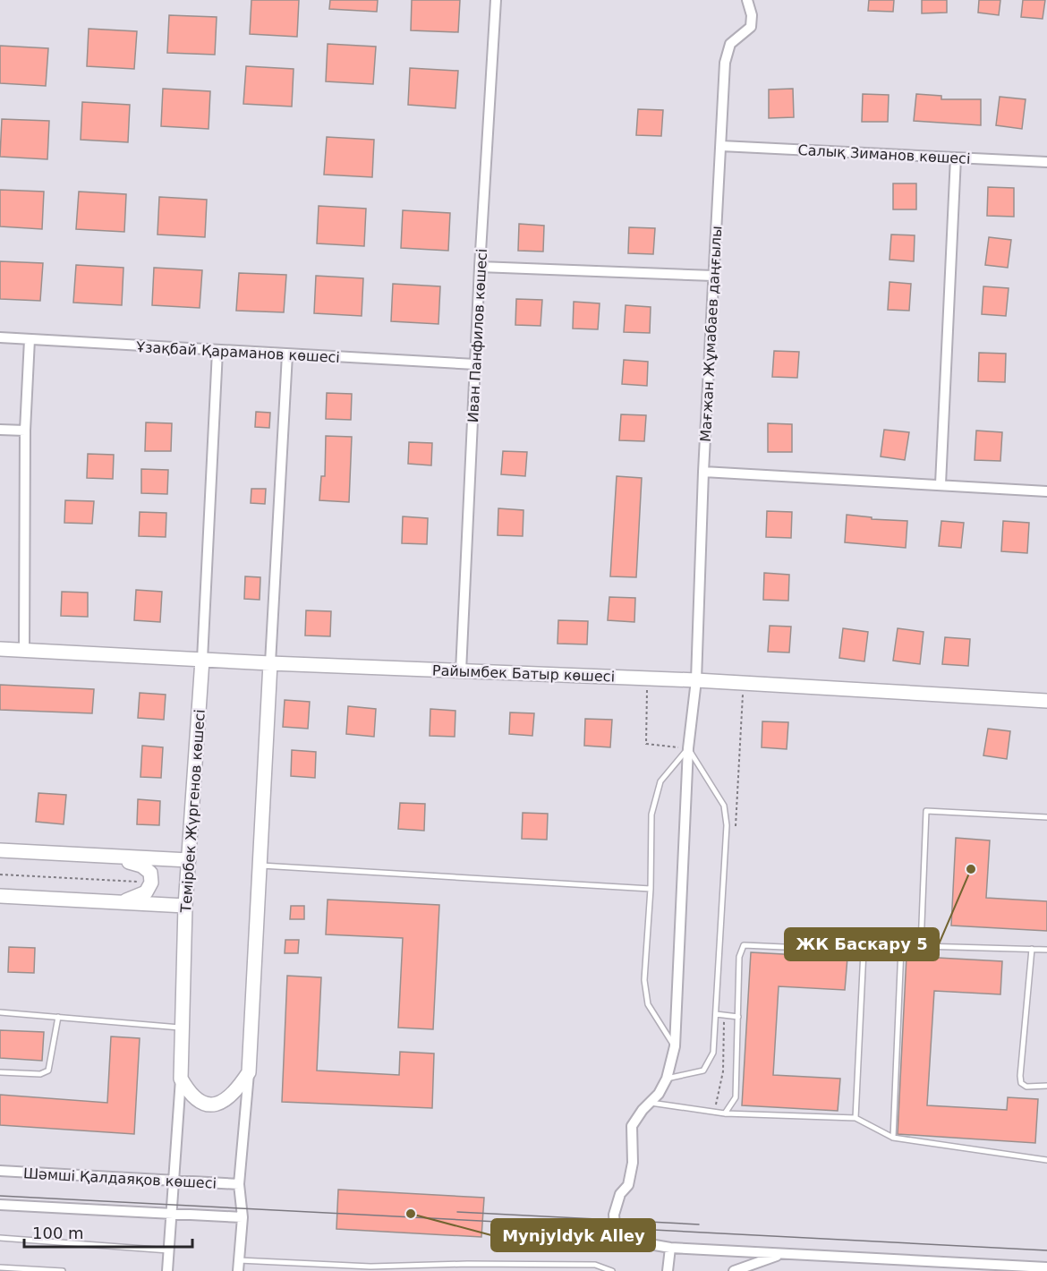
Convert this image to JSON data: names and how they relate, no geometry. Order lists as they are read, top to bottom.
{
  "streets": {
    "street": [
      "Салық Зиманов көшесі",
      "Мағжан Жұмабаев даңғылы",
      "Иван Панфилов көшесі",
      "Ұзақбай Қараманов көшесі",
      "Райымбек Батыр көшесі",
      "Темірбек Жүргенов көшесі",
      "Шәмші Қалдаяқов көшесі"
    ]
  },
  "crossings": [
    ["Салық Зиманов көшесі", "Мағжан Жұмабаев даңғылы"],
    ["Мағжан Жұмабаев даңғылы", "Райымбек Батыр көшесі"],
    ["Иван Панфилов көшесі", "Ұзақбай Қараманов көшесі"],
    ["Иван Панфилов көшесі", "Райымбек Батыр көшесі"],
    ["Ұзақбай Қараманов көшесі", "Темірбек Жүргенов көшесі"],
    ["Райымбек Батыр көшесі", "Темірбек Жүргенов көшесі"],
    ["Темірбек Жүргенов көшесі", "Шәмші Қалдаяқов көшесі"]
  ],
  "places": ["ЖК Баскару 5", "Mynjyldyk Alley"],
  "scale_bar": "100 m"
}
